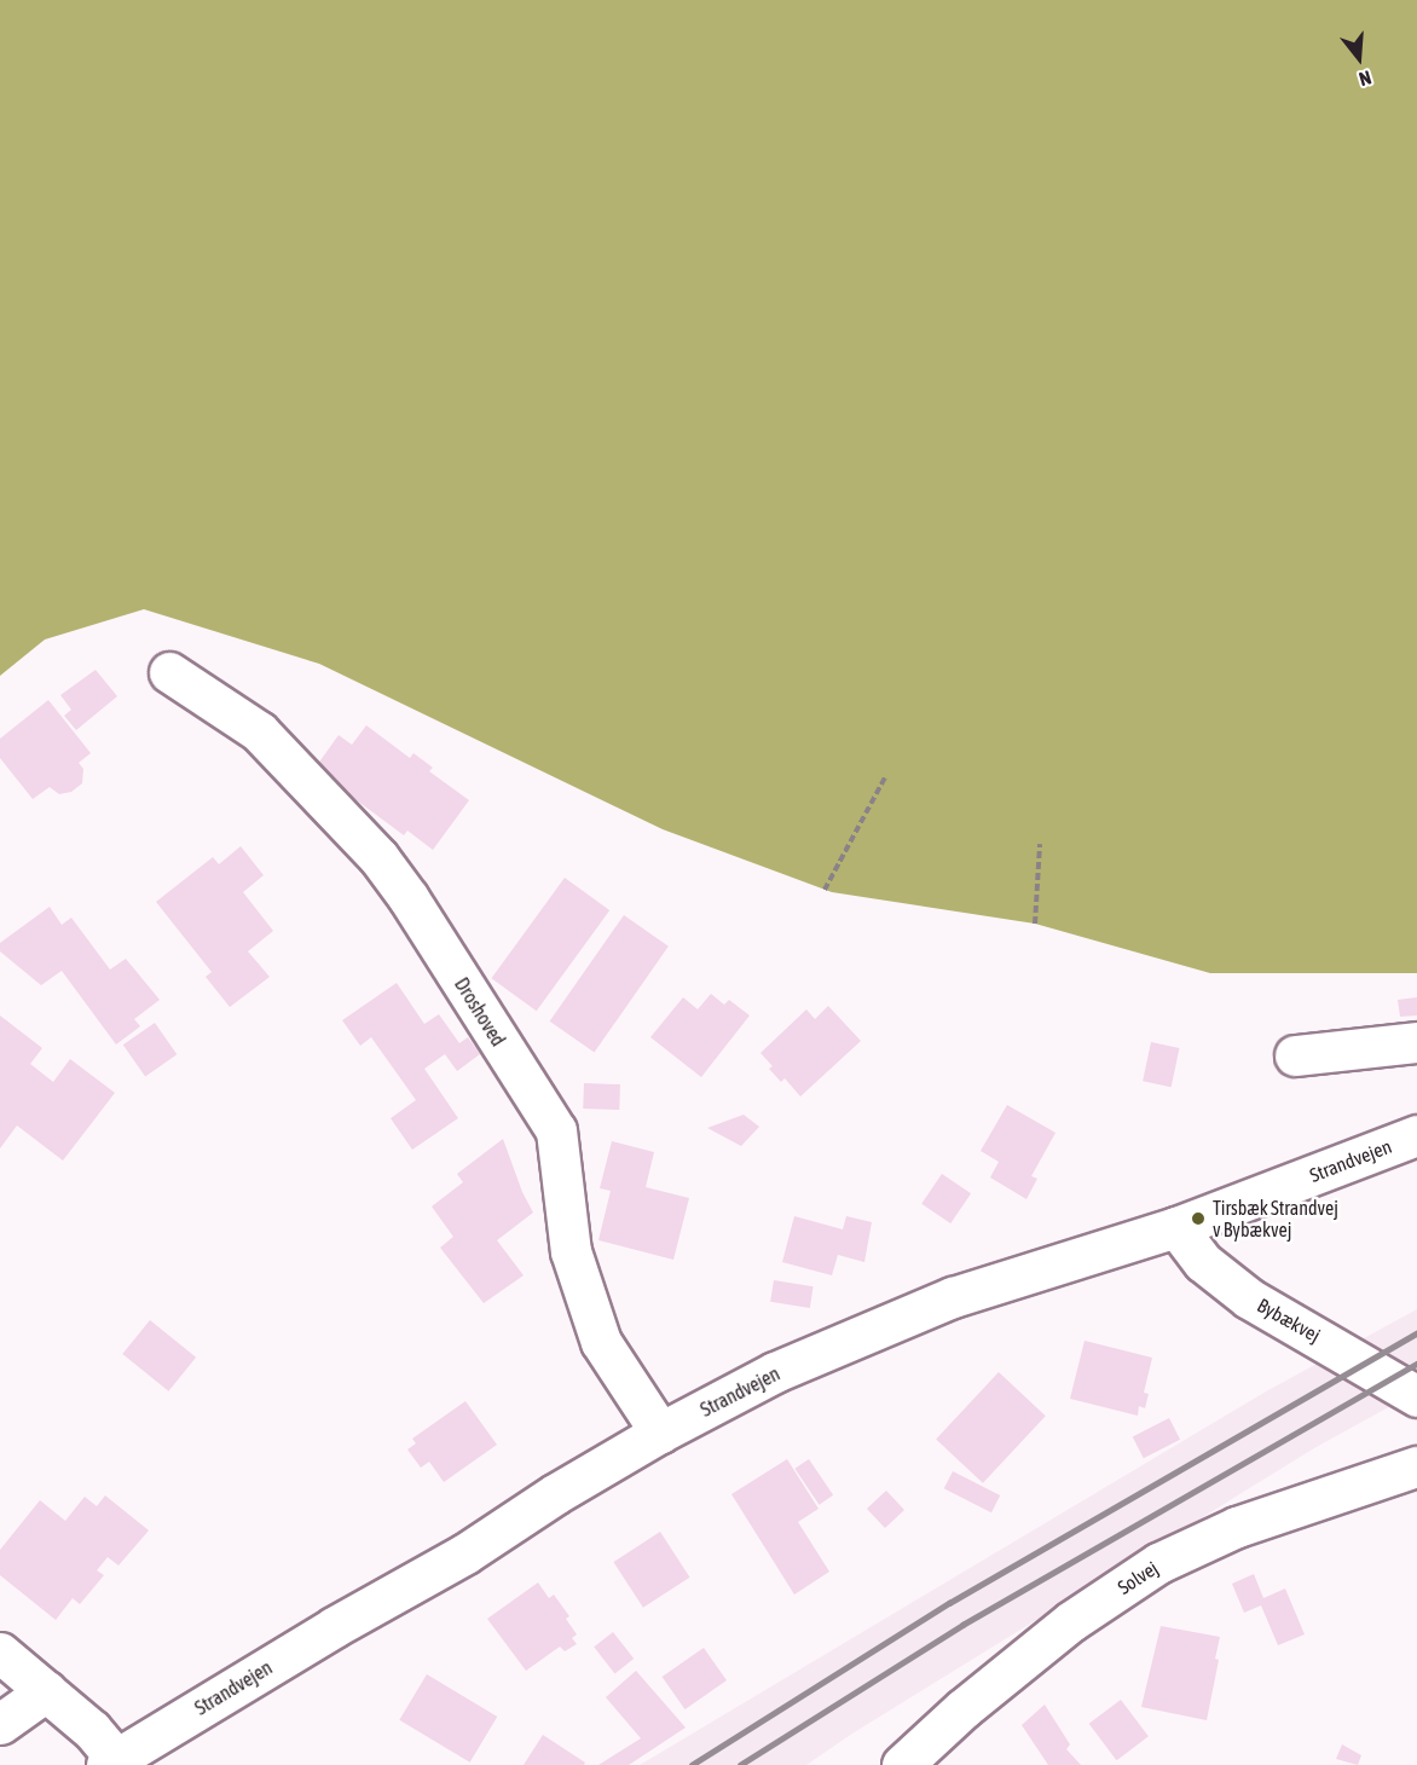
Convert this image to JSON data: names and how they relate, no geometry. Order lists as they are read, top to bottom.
{
  "streets": {
    "street": [
      "Droshoved",
      "Strandvejen",
      "Bybækvej",
      "Solvej"
    ]
  },
  "crossings": [
    ["Droshoved", "Strandvejen"],
    ["Strandvejen", "Bybækvej"]
  ],
  "places": ["Tirsbæk Strandvej v Bybækvej"],
  "north": "bottom"
}
